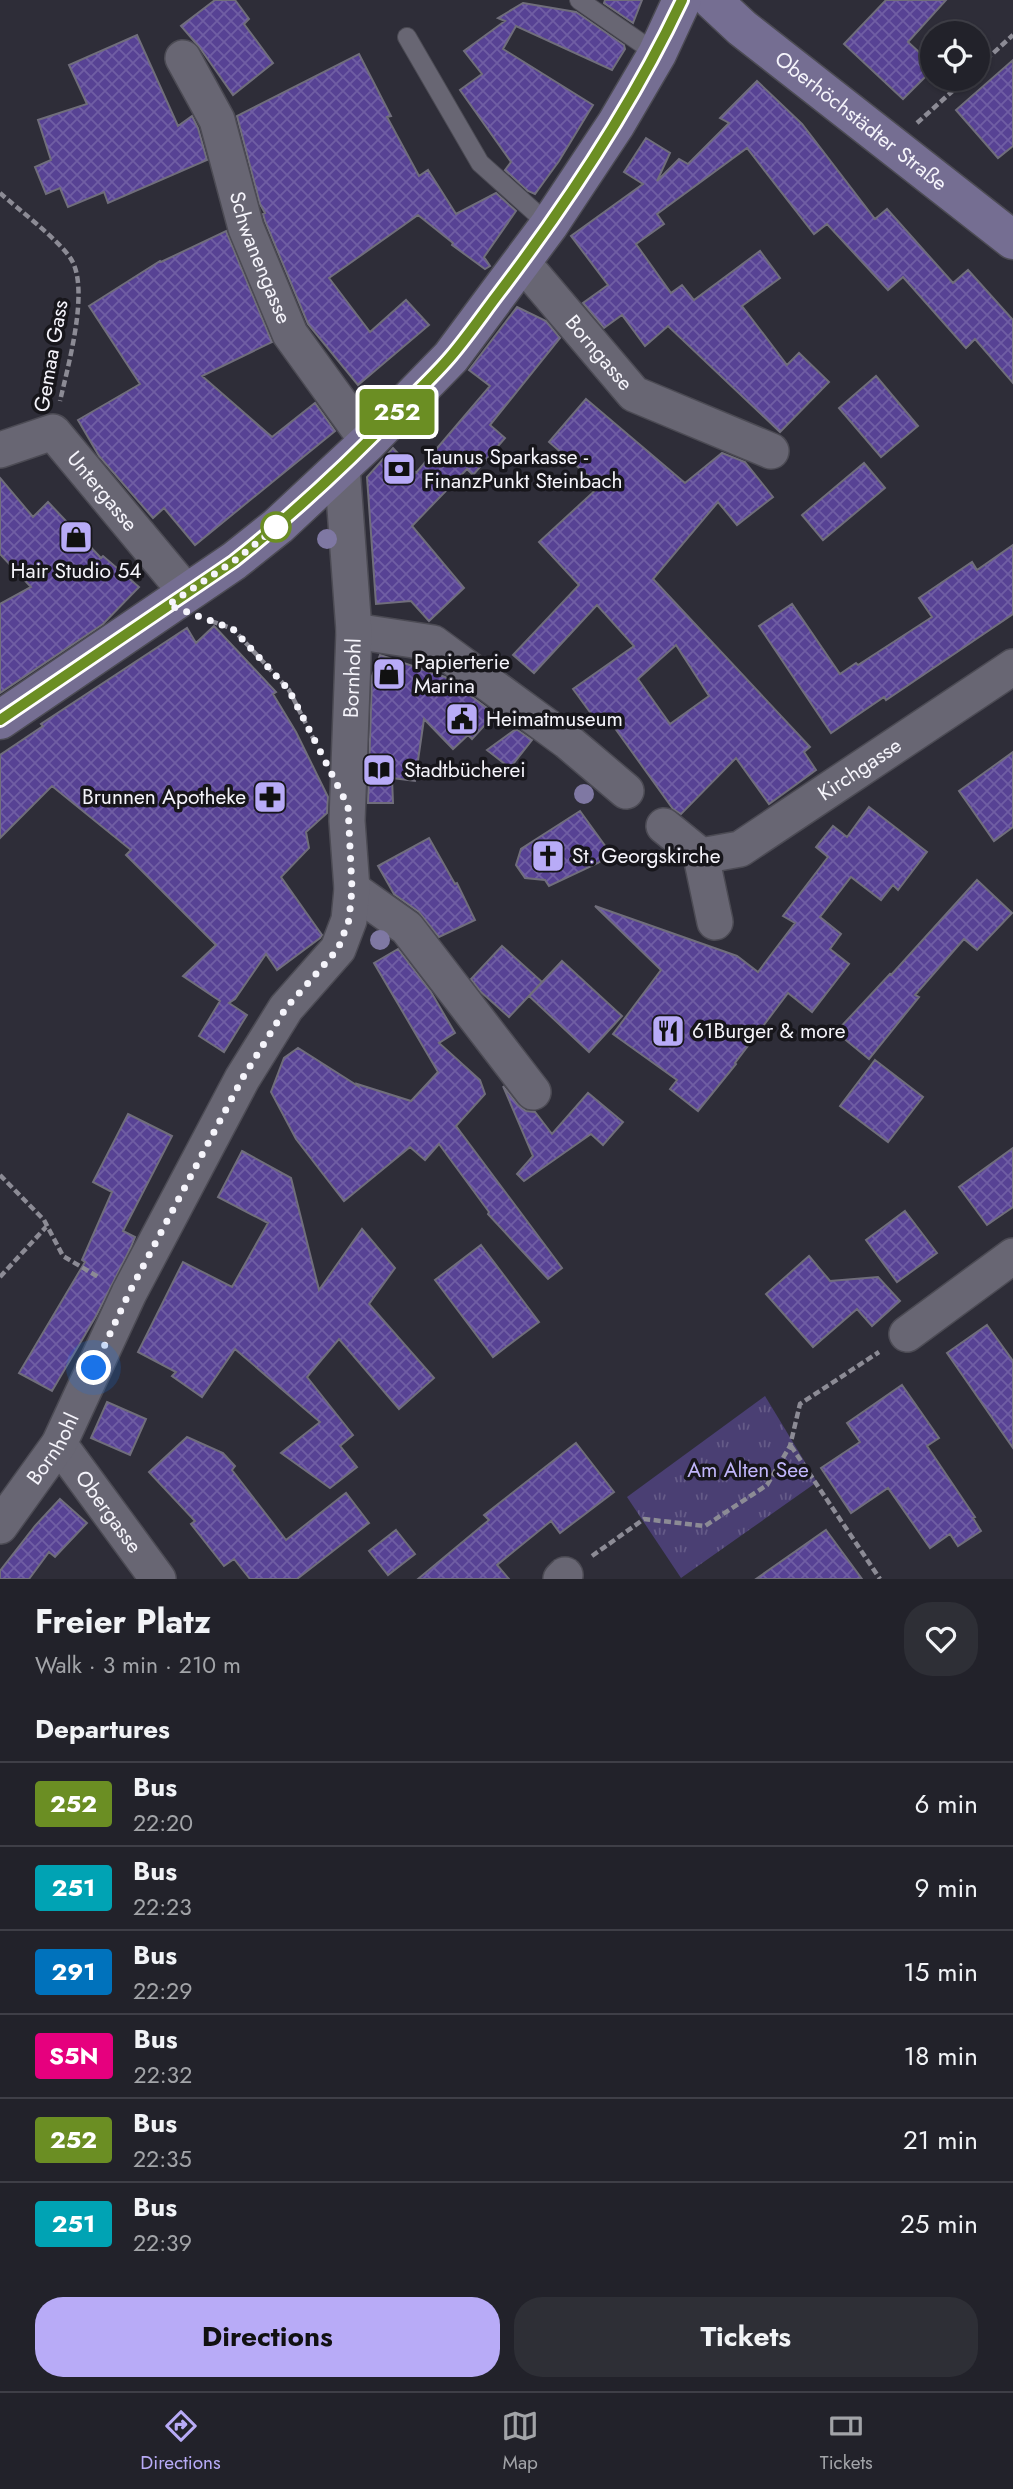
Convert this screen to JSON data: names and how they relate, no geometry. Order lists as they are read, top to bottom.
{
  "streets": {
    "main road": ["Oberhöchstädter Straße"],
    "street": [
      "Schwanengasse",
      "Borngasse",
      "Untergasse",
      "Bornhohl",
      "Kirchgasse",
      "Obergasse"
    ],
    "path": ["Gemaa Gass"]
  },
  "crossings": [
    ["Schwanengasse", "Bornhohl"],
    ["Gemaa Gass", "Untergasse"],
    ["Bornhohl", "Obergasse"]
  ],
  "parks": ["Am Alten See"],
  "places": {
    "bank": ["Taunus Sparkasse - FinanzPunkt Steinbach"],
    "shop": ["Hair Studio 54", "Papierterie Marina"],
    "public building": ["Heimatmuseum"],
    "library": ["Stadtbücherei"],
    "pharmacy": ["Brunnen Apotheke"],
    "church": ["St. Georgskirche"],
    "restaurant": ["61Burger & more"]
  },
  "lines": ["bus line 252"],
  "page": {
    "on_map": "252",
    "heading": [
      ["Freier Platz", "Walk · 3 min · 210 m"],
      "Departures"
    ],
    "list": [
      {
        "mark": "252",
        "name": "Bus",
        "note": "22:20",
        "value": "6 min"
      },
      {
        "mark": "251",
        "name": "Bus",
        "note": "22:23",
        "value": "9 min"
      },
      {
        "mark": "291",
        "name": "Bus",
        "note": "22:29",
        "value": "15 min"
      },
      {
        "mark": "S5N",
        "name": "Bus",
        "note": "22:32",
        "value": "18 min"
      },
      {
        "mark": "252",
        "name": "Bus",
        "note": "22:35",
        "value": "21 min"
      },
      {
        "mark": "251",
        "name": "Bus",
        "note": "22:39",
        "value": "25 min"
      }
    ],
    "buttons": ["Directions", "Tickets"],
    "tabs": ["Directions", "Map", "Tickets"]
  }
}
